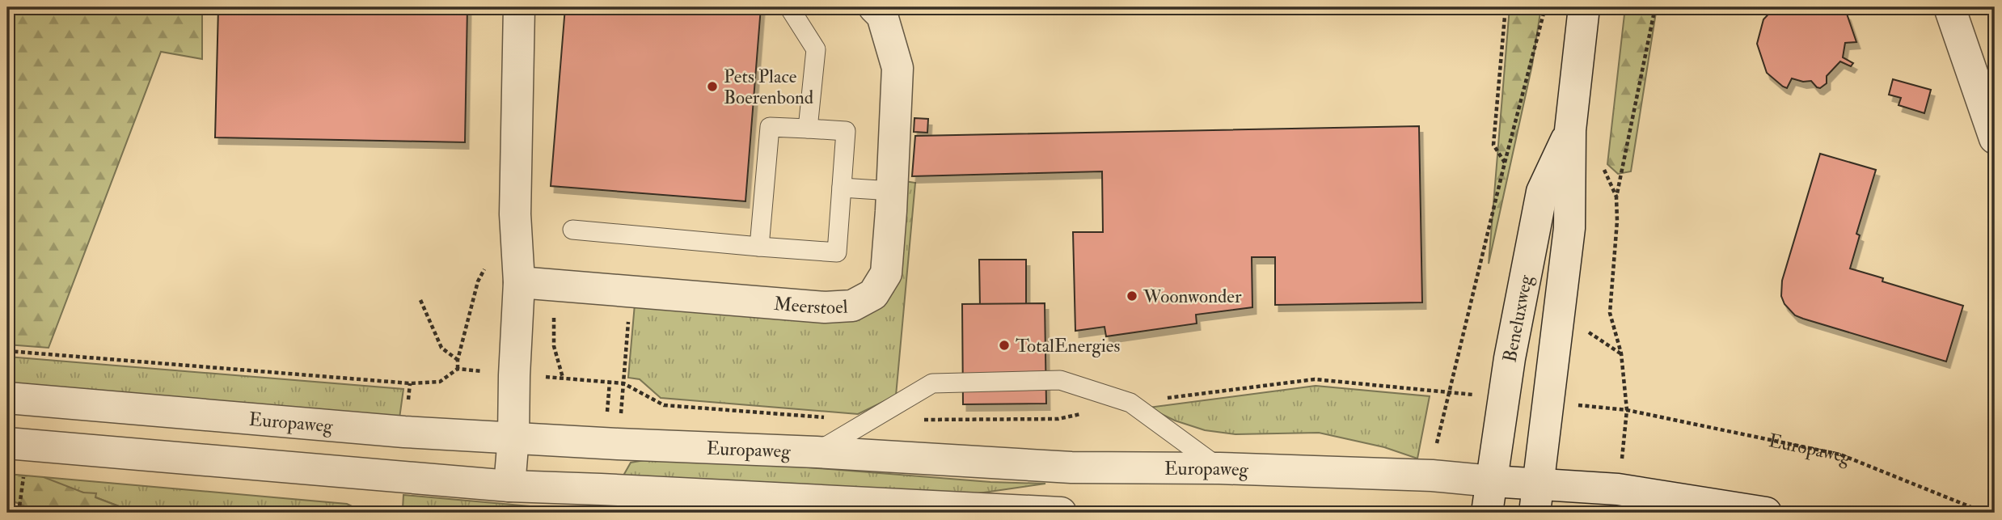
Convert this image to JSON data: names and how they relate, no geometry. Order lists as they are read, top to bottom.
{
  "streets": {
    "street": ["Meerstoel", "Beneluxweg", "Europaweg"]
  },
  "crossings": [
    ["Beneluxweg", "Europaweg"]
  ],
  "places": ["Pets Place Boerenbond", "Woonwonder", "TotalEnergies"]
}
